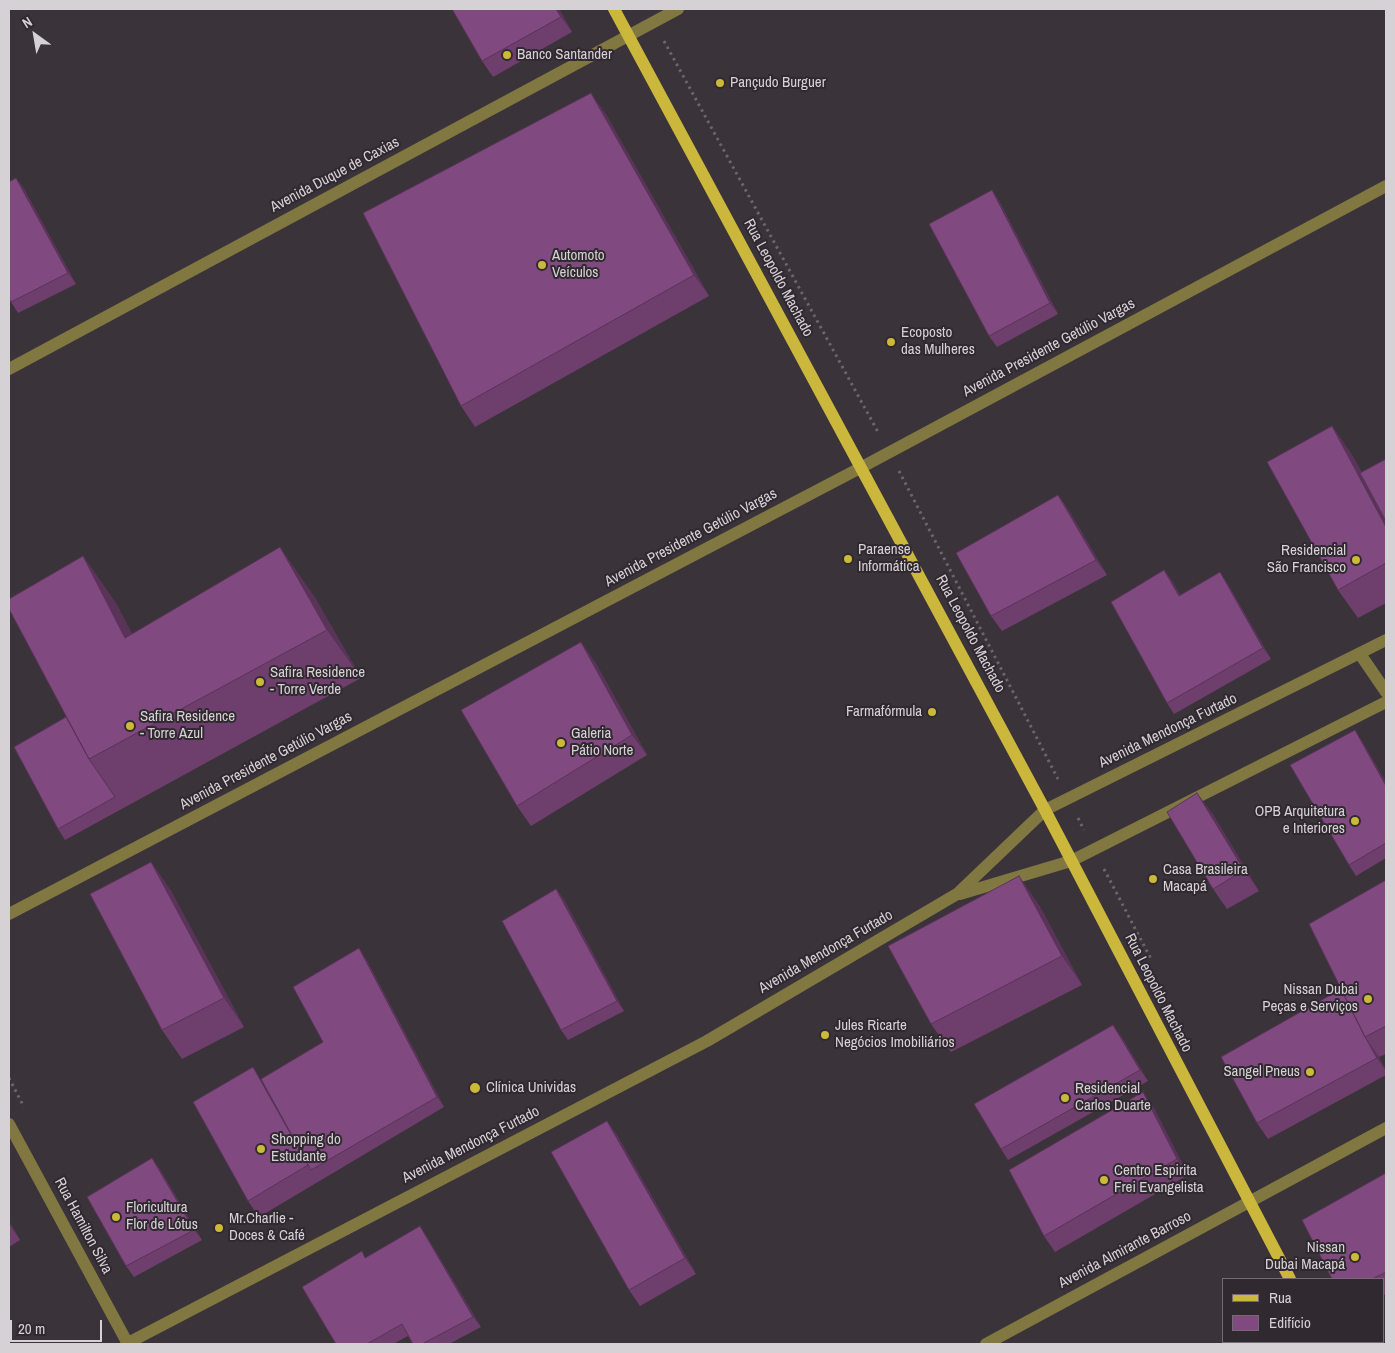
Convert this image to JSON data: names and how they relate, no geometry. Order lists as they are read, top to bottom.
{
  "streets": {
    "main road": ["Rua Leopoldo Machado"],
    "street": [
      "Avenida Duque de Caxias",
      "Avenida Presidente Getúlio Vargas",
      "Avenida Mendonça Furtado",
      "Rua Hamilton Silva",
      "Avenida Almirante Barroso"
    ]
  },
  "crossings": [
    ["Avenida Duque de Caxias", "Rua Leopoldo Machado"],
    ["Rua Leopoldo Machado", "Avenida Presidente Getúlio Vargas"],
    ["Rua Leopoldo Machado", "Avenida Mendonça Furtado"],
    ["Rua Leopoldo Machado", "Avenida Almirante Barroso"],
    ["Avenida Mendonça Furtado", "Rua Hamilton Silva"]
  ],
  "places": [
    "Banco Santander",
    "Pançudo Burguer",
    "Automoto Veículos",
    "Ecoposto das Mulheres",
    "Paraense Informática",
    "Residencial São Francisco",
    "Safira Residence - Torre Verde",
    "Farmafórmula",
    "Safira Residence - Torre Azul",
    "Galeria Pátio Norte",
    "OPB Arquitetura e Interiores",
    "Casa Brasileira Macapá",
    "Nissan Dubai Peças e Serviços",
    "Jules Ricarte Negócios Imobiliários",
    "Sangel Pneus",
    "Clínica Unividas",
    "Residencial Carlos Duarte",
    "Shopping do Estudante",
    "Centro Espirita Frei Evangelista",
    "Floricultura Flor de Lótus",
    "Mr.Charlie - Doces & Café",
    "Nissan Dubai Macapá"
  ],
  "legend": ["Rua", "Edifício"],
  "scale_bar": "20 m",
  "north": "top left"
}
